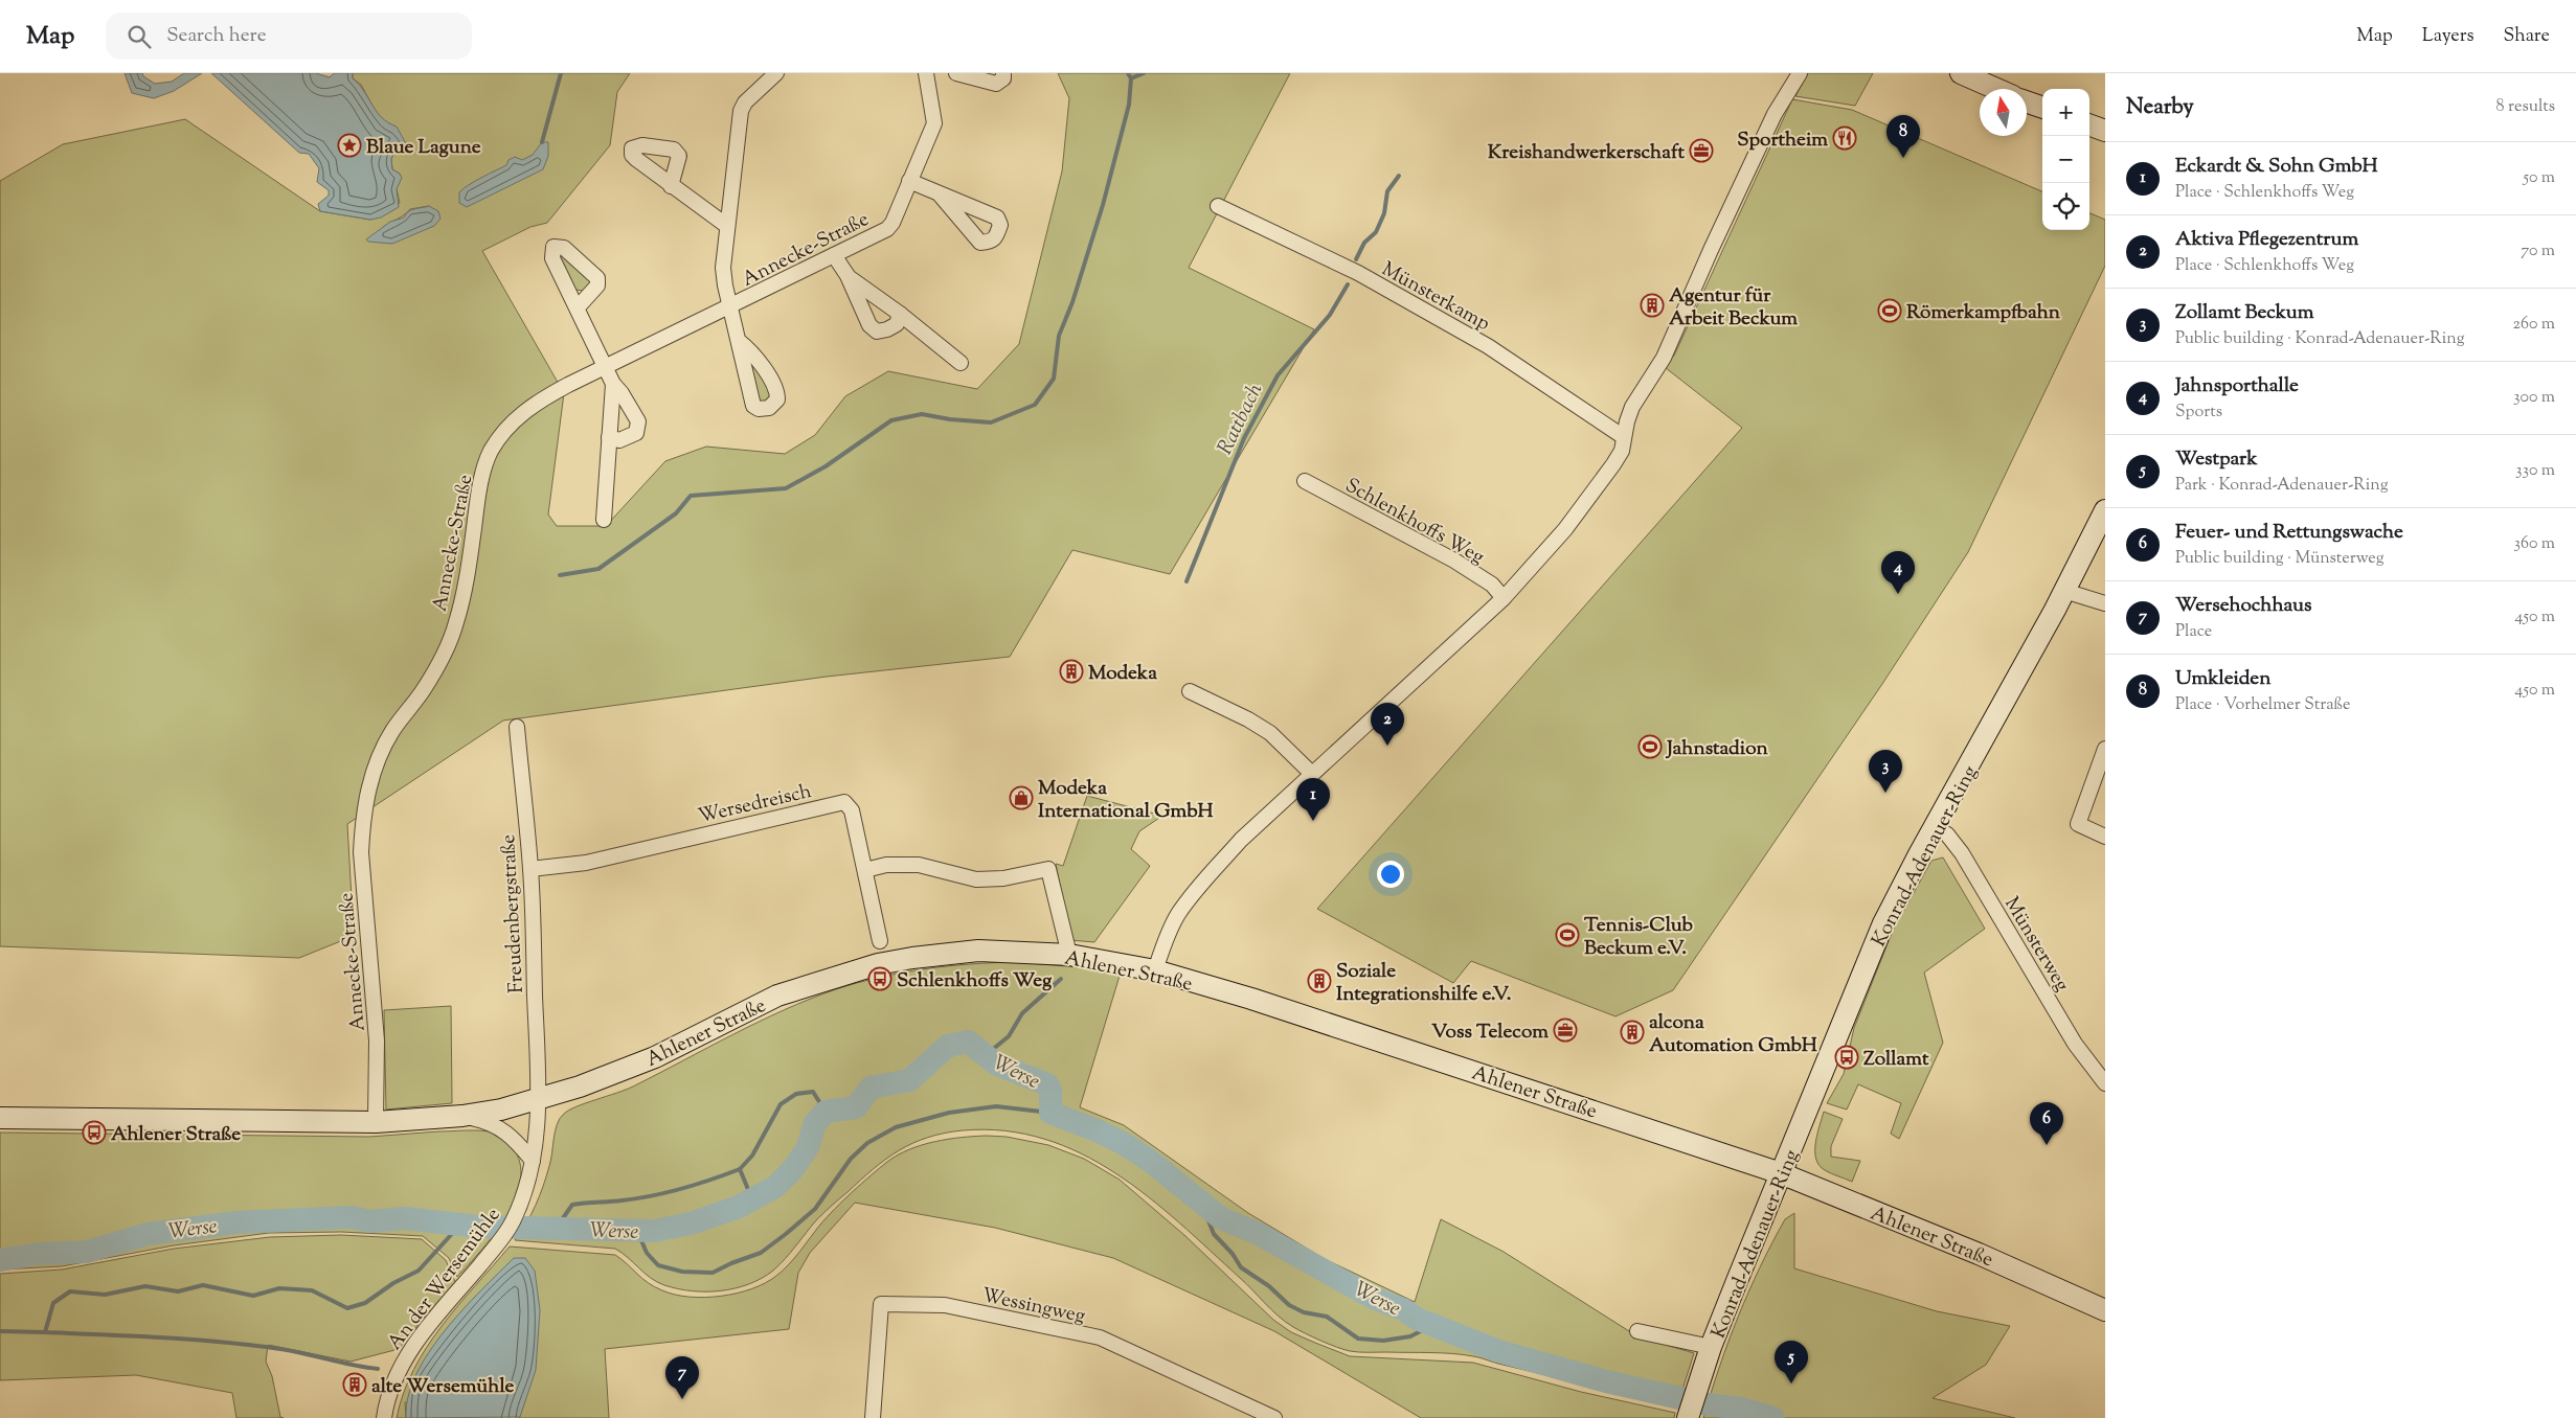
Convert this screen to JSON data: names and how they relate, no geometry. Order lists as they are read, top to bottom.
{
  "streets": {
    "main road": ["Konrad-Adenauer-Ring", "Ahlener Straße"],
    "street": [
      "Annecke-Straße",
      "Münsterkamp",
      "Schlenkhoffs Weg",
      "Wersedreisch",
      "Freudenbergstraße",
      "Münsterweg",
      "An der Wersemühle",
      "Wessingweg"
    ]
  },
  "crossings": [
    ["Annecke-Straße", "Ahlener Straße"],
    ["Wersedreisch", "Freudenbergstraße"],
    ["Konrad-Adenauer-Ring", "Münsterweg"],
    ["Konrad-Adenauer-Ring", "Ahlener Straße"],
    ["Freudenbergstraße", "Ahlener Straße"],
    ["Freudenbergstraße", "An der Wersemühle"],
    ["Ahlener Straße", "An der Wersemühle"]
  ],
  "water": ["Rattbach", "Werse"],
  "places": {
    "restaurant": ["Sportheim"],
    "place": ["Blaue Lagune"],
    "office": ["Kreishandwerkerschaft", "Voss Telecom"],
    "building": [
      "Agentur für Arbeit Beckum",
      "Modeka",
      "Soziale Integrationshilfe e.V.",
      "alcona Automation GmbH",
      "alte Wersemühle"
    ],
    "sports": ["Römerkampfbahn", "Jahnstadion", "Tennis-Club Beckum e.V."],
    "shop": ["Modeka International GmbH"],
    "bus stop": ["Schlenkhoffs Weg", "Zollamt", "Ahlener Straße"]
  },
  "north": "top",
  "page": {
    "header": "Map",
    "search": "Search here",
    "nav": ["Map", "Layers", "Share"],
    "heading": ["Nearby", "8 results"],
    "map_buttons": ["+", "−"],
    "pins": [
      "8",
      "4",
      "2",
      "3",
      "1",
      "6",
      "5",
      "7"
    ],
    "list": [
      {
        "mark": "1",
        "name": "Eckardt & Sohn GmbH",
        "note": "Place · Schlenkhoffs Weg",
        "value": "50 m"
      },
      {
        "mark": "2",
        "name": "Aktiva Pflegezentrum",
        "note": "Place · Schlenkhoffs Weg",
        "value": "70 m"
      },
      {
        "mark": "3",
        "name": "Zollamt Beckum",
        "note": "Public building · Konrad-Adenauer-Ring",
        "value": "260 m"
      },
      {
        "mark": "4",
        "name": "Jahnsporthalle",
        "note": "Sports",
        "value": "300 m"
      },
      {
        "mark": "5",
        "name": "Westpark",
        "note": "Park · Konrad-Adenauer-Ring",
        "value": "330 m"
      },
      {
        "mark": "6",
        "name": "Feuer- und Rettungswache",
        "note": "Public building · Münsterweg",
        "value": "360 m"
      },
      {
        "mark": "7",
        "name": "Wersehochhaus",
        "note": "Place",
        "value": "450 m"
      },
      {
        "mark": "8",
        "name": "Umkleiden",
        "note": "Place · Vorhelmer Straße",
        "value": "450 m"
      }
    ]
  }
}
